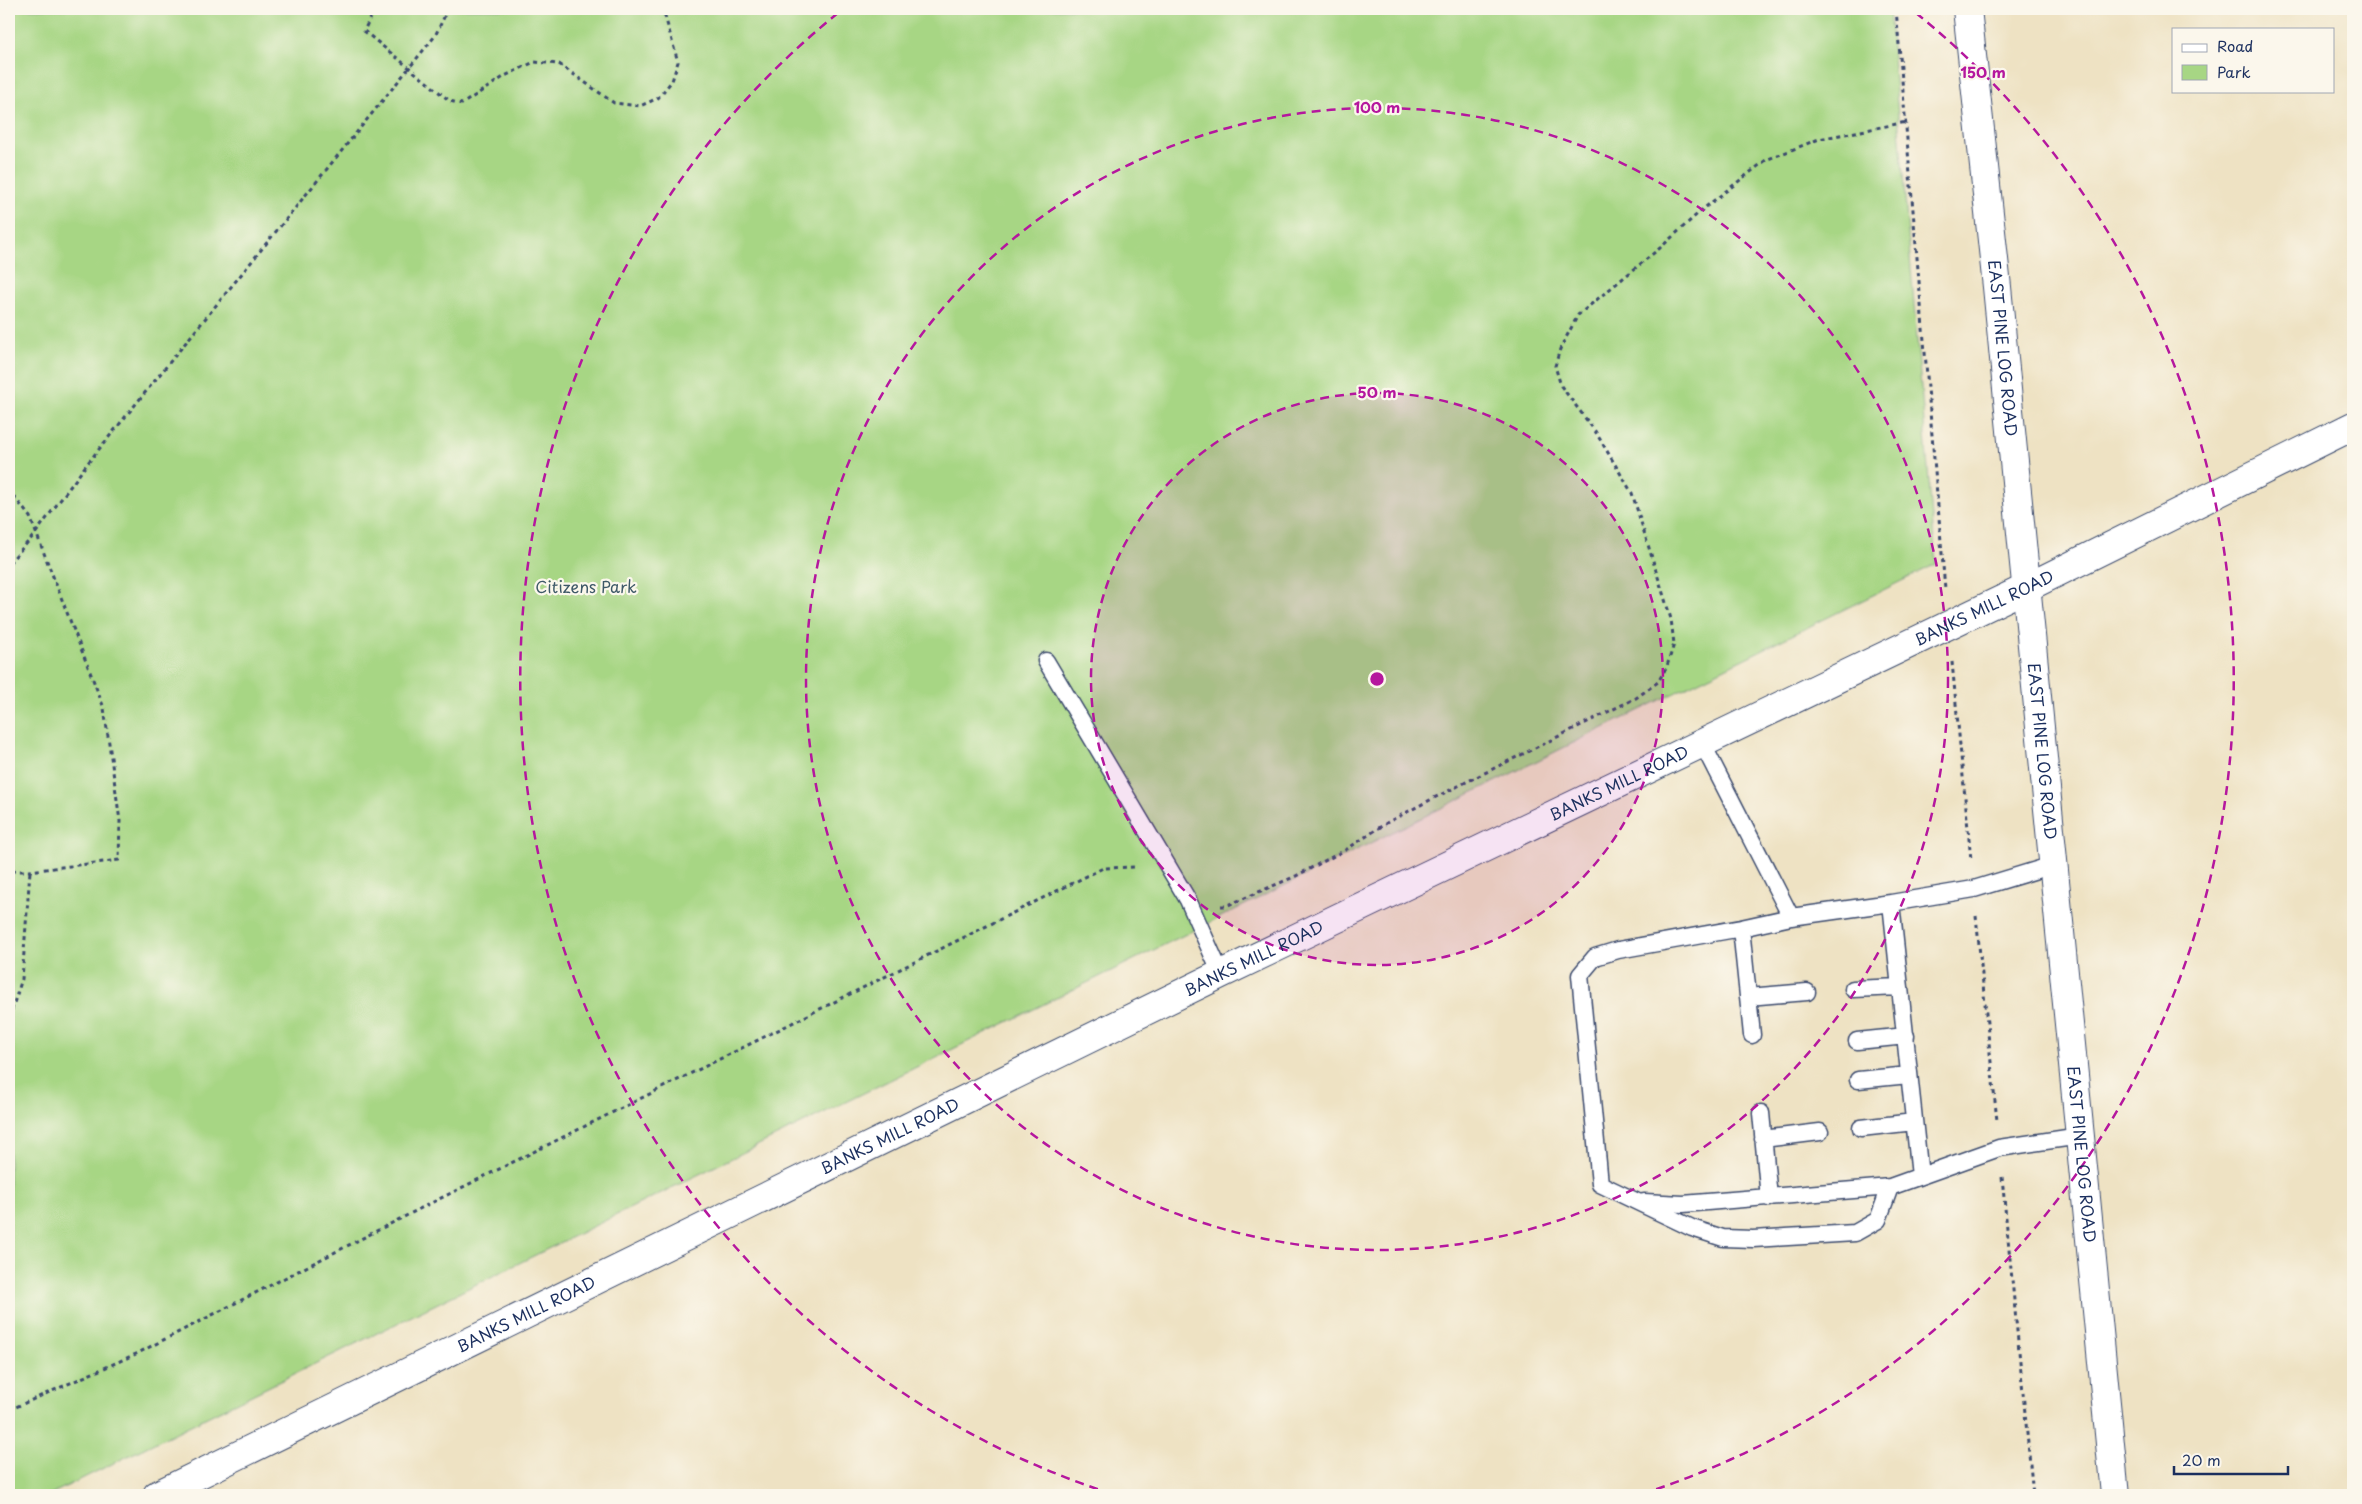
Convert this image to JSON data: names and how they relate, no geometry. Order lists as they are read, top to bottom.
{
  "streets": {
    "street": ["EAST PINE LOG ROAD", "BANKS MILL ROAD"]
  },
  "crossings": [
    ["EAST PINE LOG ROAD", "BANKS MILL ROAD"]
  ],
  "parks": ["Citizens Park"],
  "legend": ["Road", "Park"],
  "scale_bar": "20 m",
  "rings": ["150 m", "100 m", "50 m"]
}
